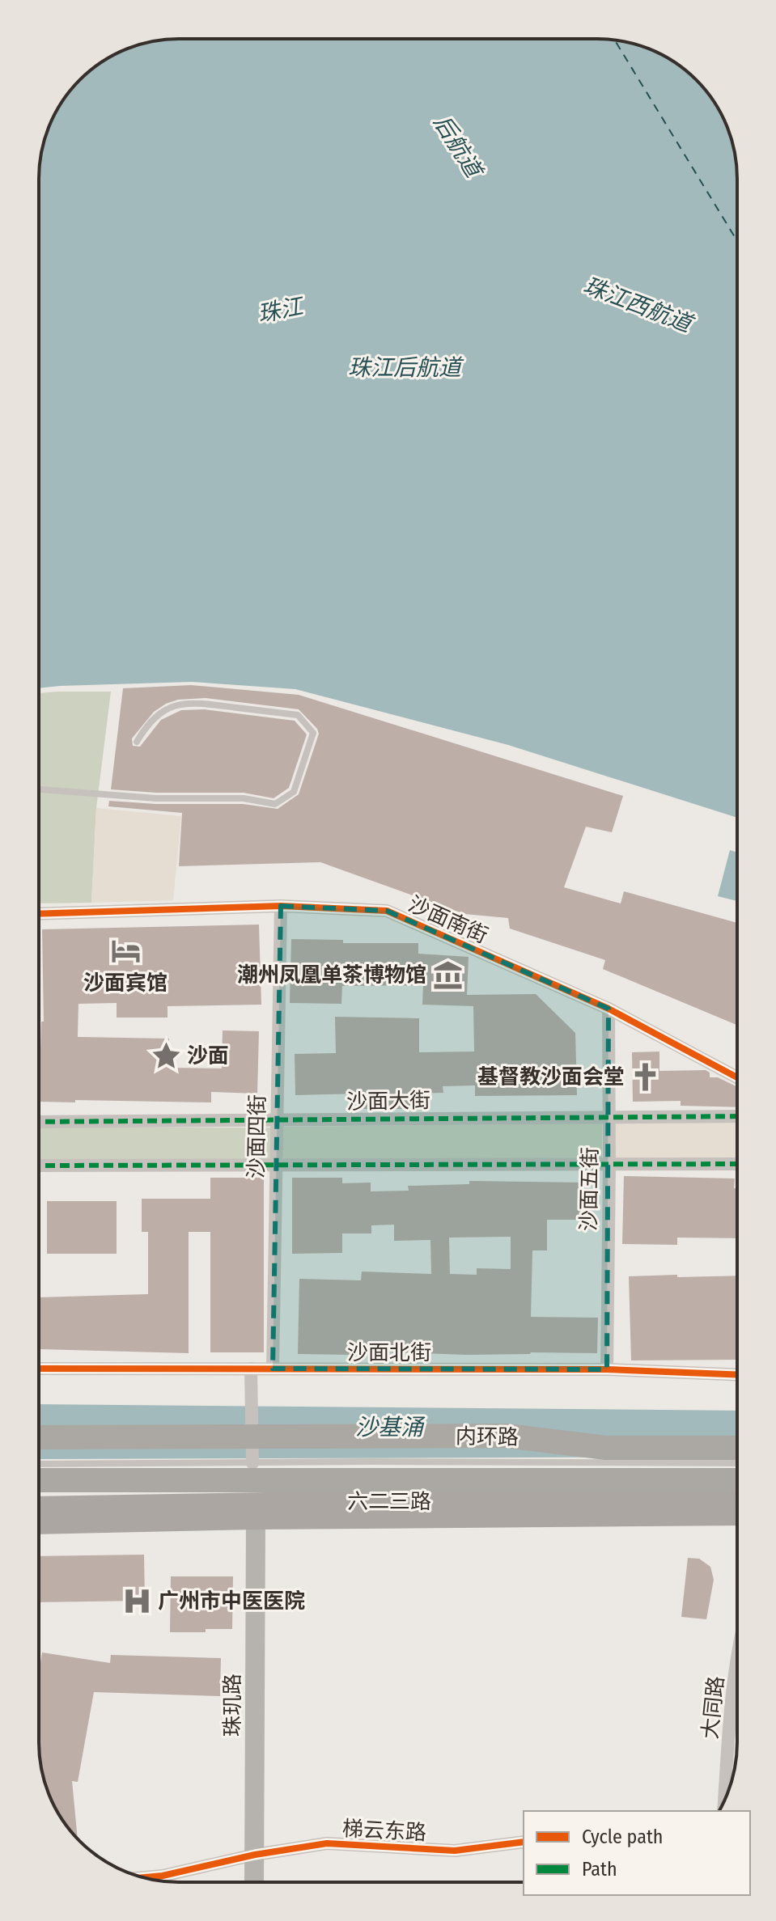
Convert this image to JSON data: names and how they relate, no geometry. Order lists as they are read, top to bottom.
{
  "streets": {
    "highway": ["内环路"],
    "main road": ["六二三路"],
    "street": [
      "沙面南街",
      "沙面大街",
      "沙面四街",
      "沙面五街",
      "沙面北街",
      "珠玑路",
      "大同路",
      "梯云东路"
    ]
  },
  "crossings": [
    ["沙面南街", "沙面四街"],
    ["沙面南街", "沙面五街"],
    ["沙面大街", "沙面四街"],
    ["沙面大街", "沙面五街"],
    ["沙面四街", "沙面北街"],
    ["沙面五街", "沙面北街"],
    ["六二三路", "珠玑路"],
    ["珠玑路", "梯云东路"]
  ],
  "water": [
    "后航道",
    "珠江西航道",
    "珠江",
    "珠江后航道",
    "沙基涌"
  ],
  "places": {
    "hotel": ["沙面宾馆"],
    "museum": ["潮州凤凰单茶博物馆"],
    "place": ["沙面"],
    "church": ["基督教沙面会堂"],
    "hospital": ["广州市中医医院"]
  },
  "legend": ["Cycle path", "Path"]
}
